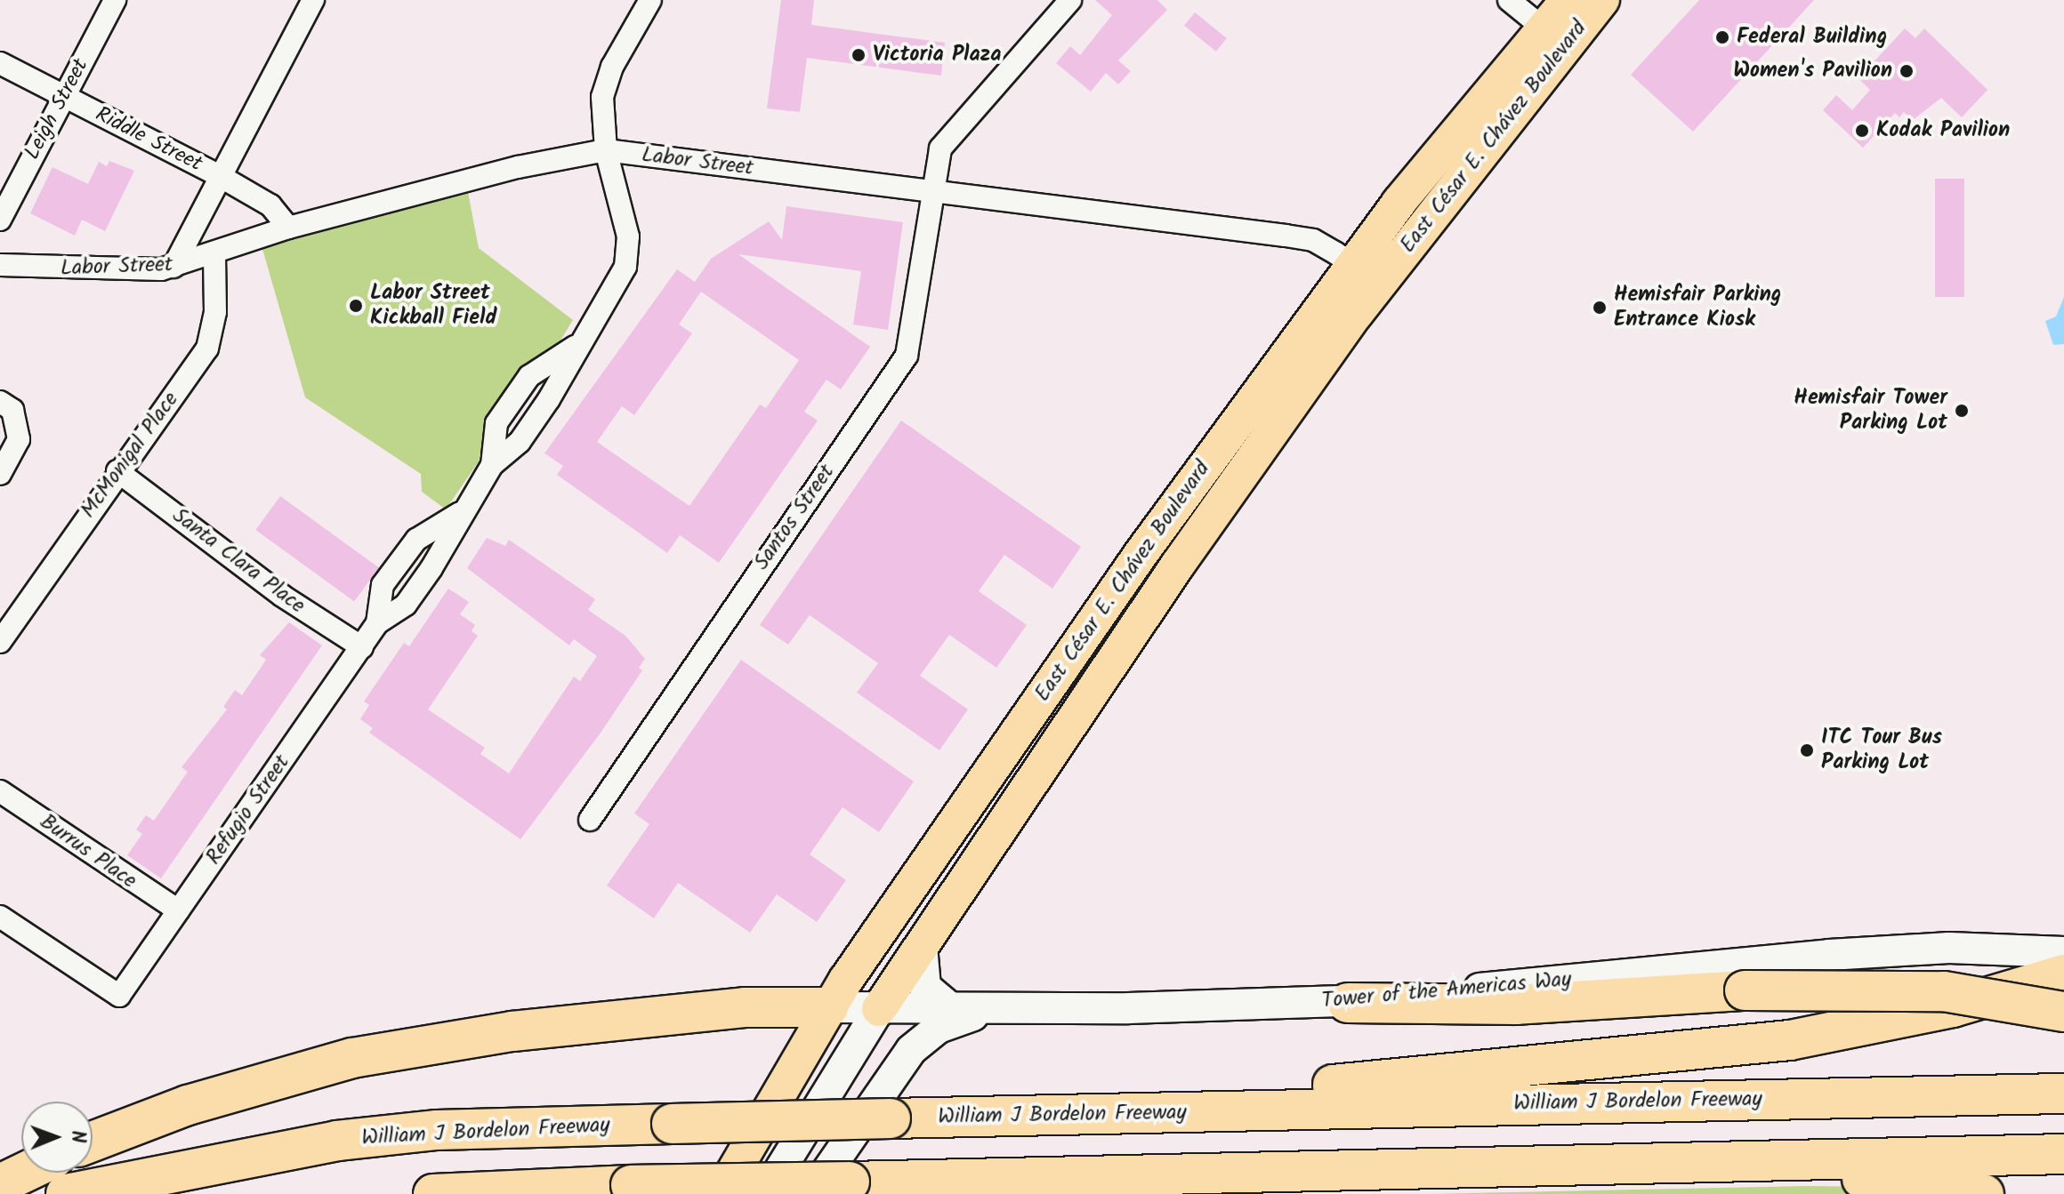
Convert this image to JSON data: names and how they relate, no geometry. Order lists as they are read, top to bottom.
{
  "streets": {
    "highway": ["William J Bordelon Freeway"],
    "main road": ["East César E. Chávez Boulevard", "Tower of the Americas Way"],
    "street": [
      "Leigh Street",
      "Riddle Street",
      "Labor Street",
      "McMonigal Place",
      "Santos Street",
      "Santa Clara Place",
      "Refugio Street",
      "Burrus Place"
    ]
  },
  "crossings": [
    ["Leigh Street", "Riddle Street"],
    ["East César E. Chávez Boulevard", "Labor Street"],
    ["East César E. Chávez Boulevard", "Tower of the Americas Way"],
    ["Riddle Street", "Labor Street"],
    ["Labor Street", "McMonigal Place"],
    ["Labor Street", "Santos Street"],
    ["Labor Street", "Refugio Street"],
    ["McMonigal Place", "Santa Clara Place"],
    ["Santa Clara Place", "Refugio Street"],
    ["Refugio Street", "Burrus Place"]
  ],
  "places": [
    "Federal Building",
    "Victoria Plaza",
    "Women's Pavilion",
    "Kodak Pavilion",
    "Labor Street Kickball Field",
    "Hemisfair Parking Entrance Kiosk",
    "Hemisfair Tower Parking Lot",
    "ITC Tour Bus Parking Lot"
  ],
  "north": "right"
}
